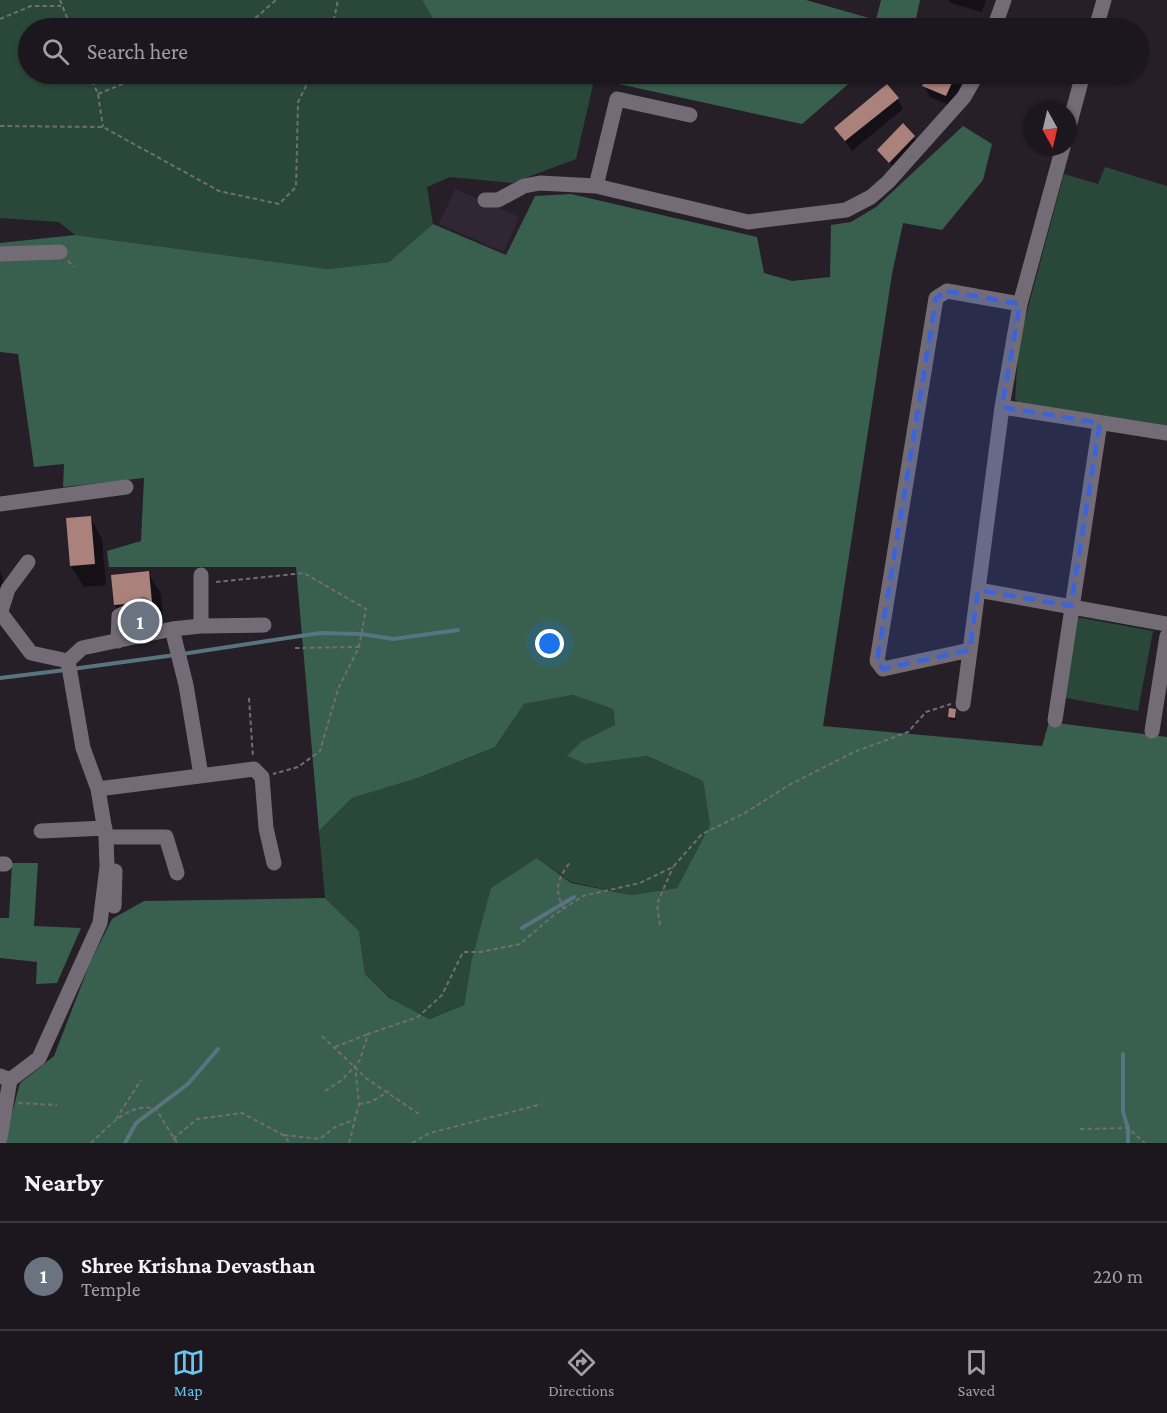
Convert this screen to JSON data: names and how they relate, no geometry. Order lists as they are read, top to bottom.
{
  "north": "bottom",
  "page": {
    "search": "Search here",
    "pins": "1",
    "heading": "Nearby",
    "list": [
      {
        "mark": "1",
        "name": "Shree Krishna Devasthan",
        "note": "Temple",
        "value": "220 m"
      }
    ],
    "nav": ["Map", "Directions", "Saved"]
  }
}
